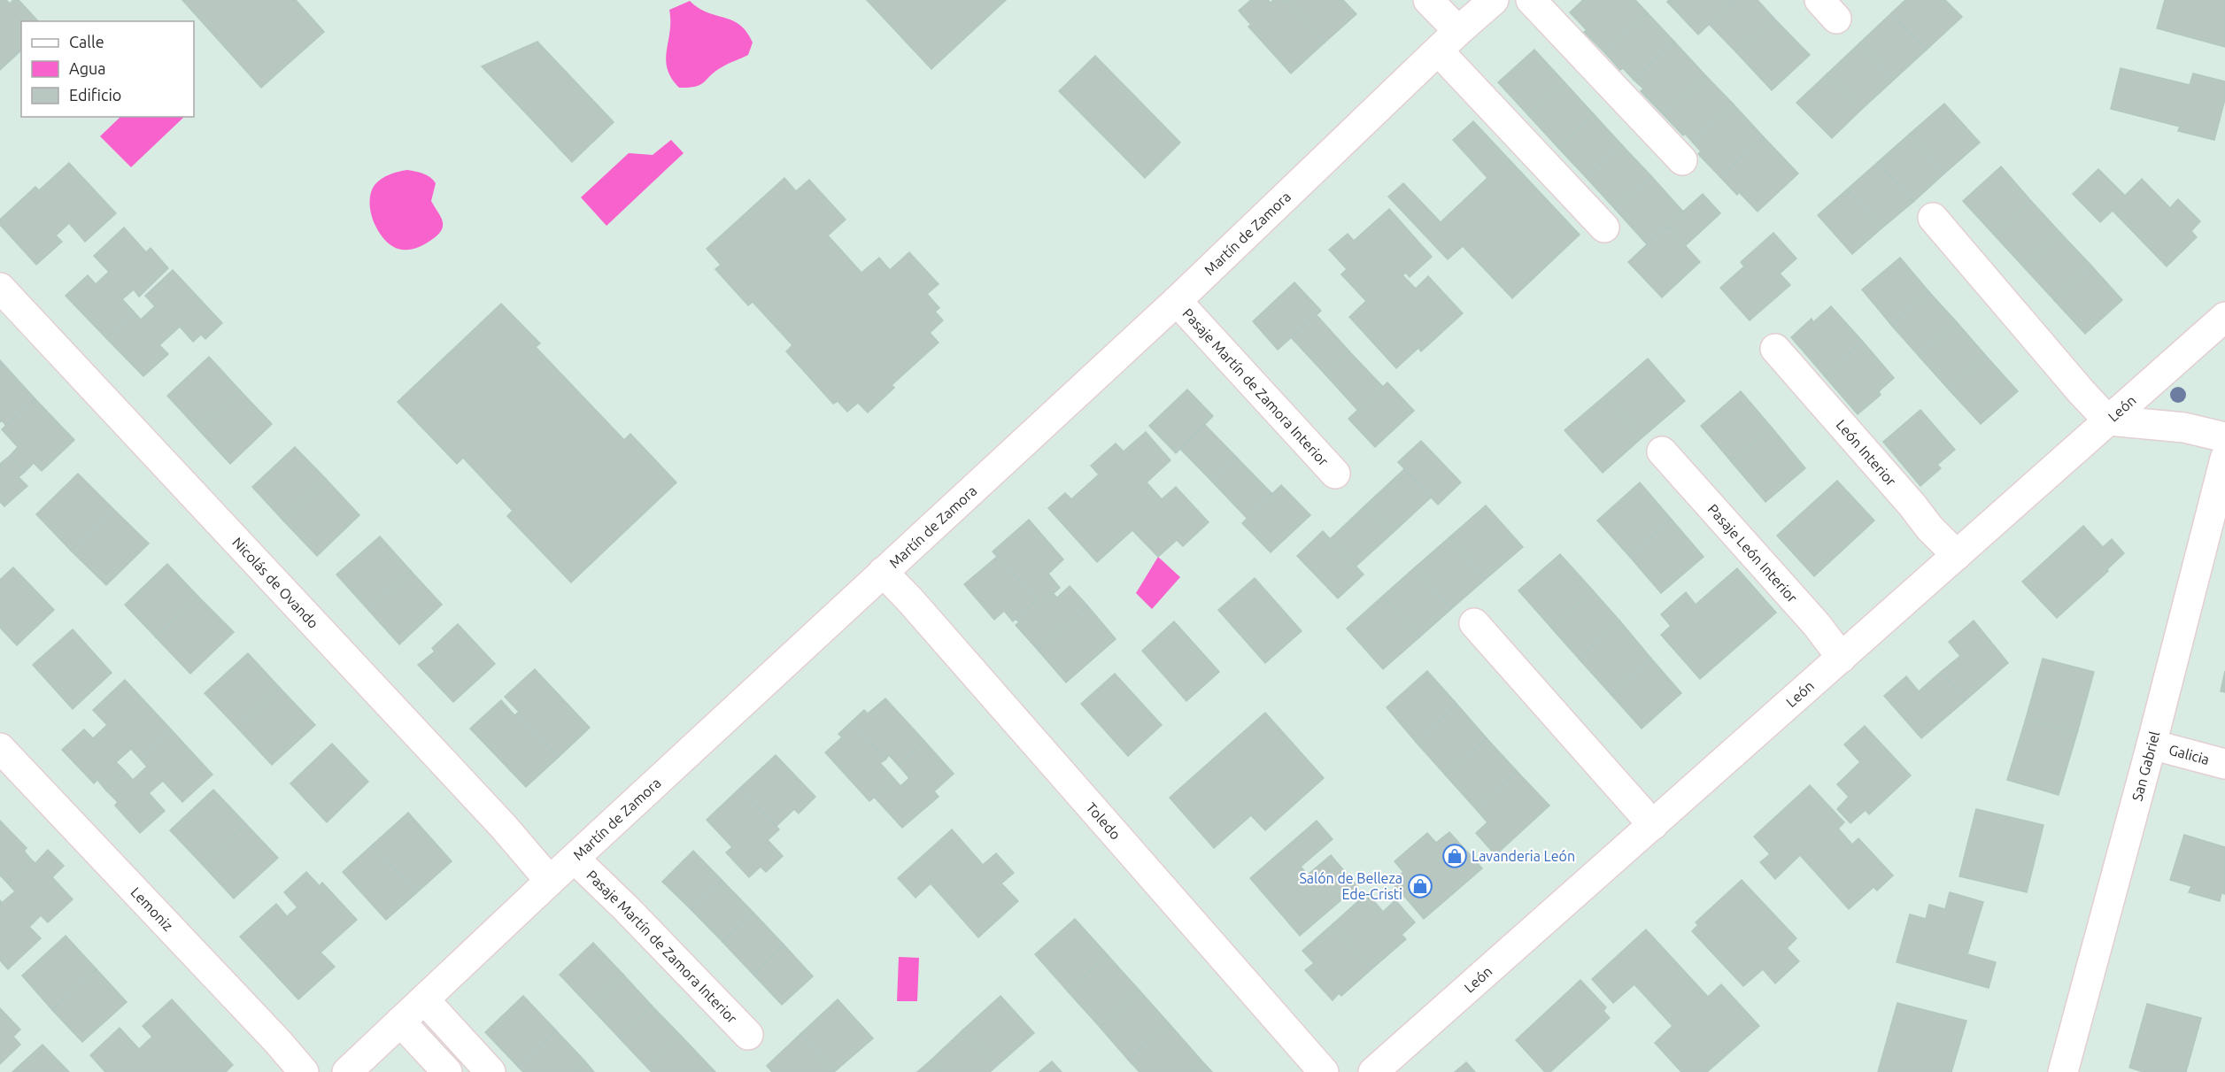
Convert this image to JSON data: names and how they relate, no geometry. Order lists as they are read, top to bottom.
{
  "streets": {
    "street": [
      "Martín de Zamora",
      "Pasaje Martín de Zamora Interior",
      "León",
      "León Interior",
      "Pasaje León Interior",
      "Nicolás de Ovando",
      "Galicia",
      "San Gabriel",
      "Toledo",
      "Lemoniz"
    ]
  },
  "crossings": [
    ["Martín de Zamora", "Pasaje Martín de Zamora Interior"],
    ["Martín de Zamora", "Nicolás de Ovando"],
    ["Martín de Zamora", "Toledo"],
    ["León", "León Interior"],
    ["León", "Pasaje León Interior"],
    ["Galicia", "San Gabriel"]
  ],
  "places": {
    "shop": ["Lavanderia León", "Salón de Belleza Ede-Cristi"]
  },
  "legend": ["Calle", "Agua", "Edificio"]
}
